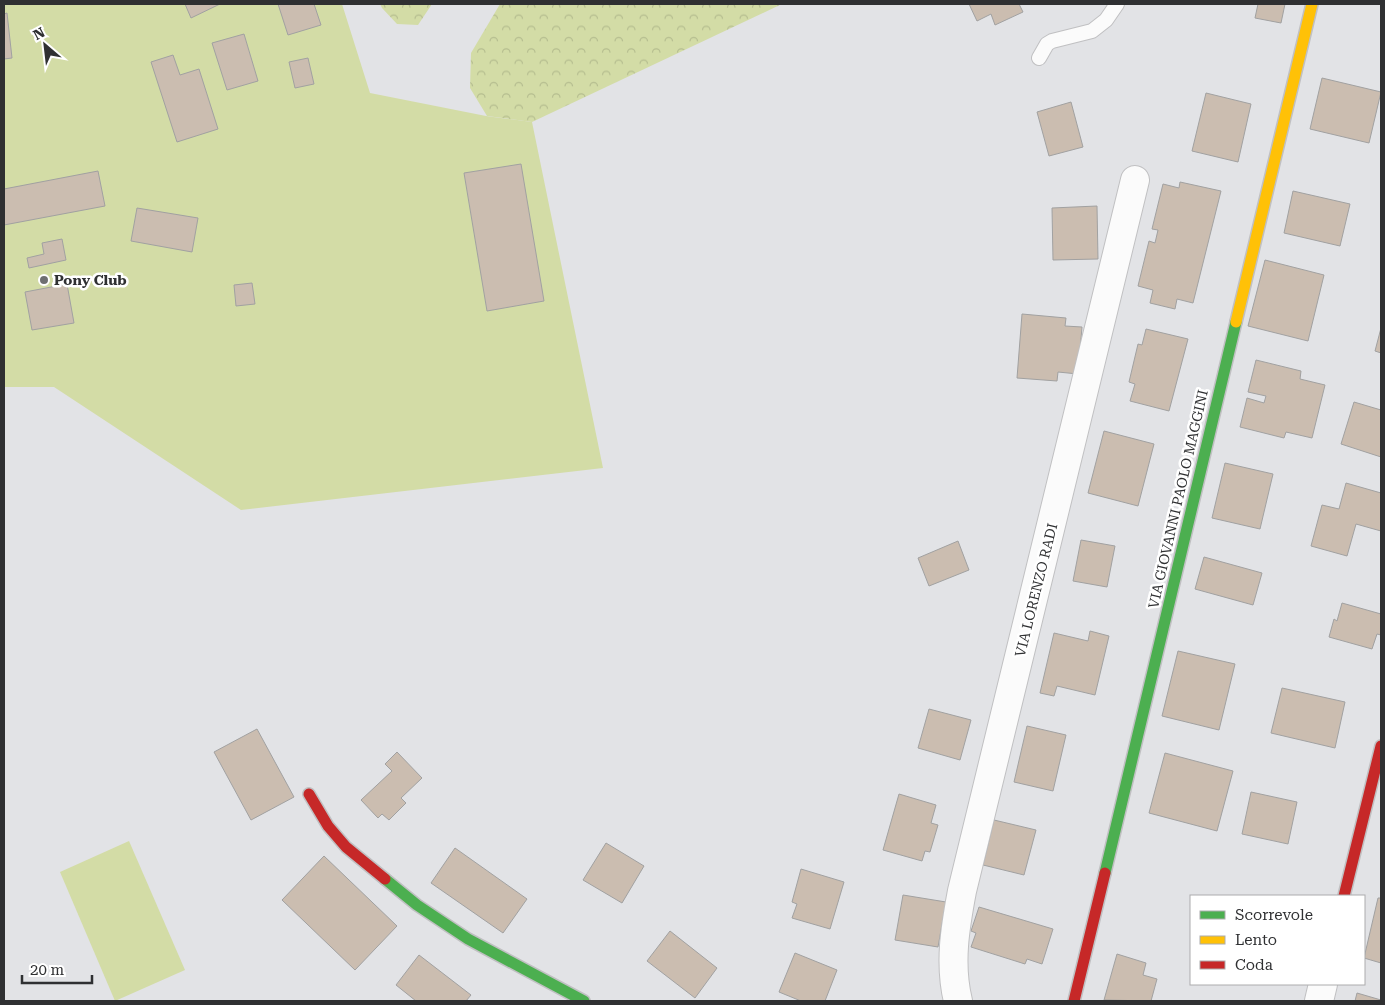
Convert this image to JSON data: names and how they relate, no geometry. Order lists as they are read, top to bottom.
{
  "streets": {
    "street": ["VIA GIOVANNI PAOLO MAGGINI", "VIA LORENZO RADI"]
  },
  "places": ["Pony Club"],
  "legend": ["Scorrevole", "Lento", "Coda"],
  "scale_bar": "20 m",
  "north": "top left"
}
